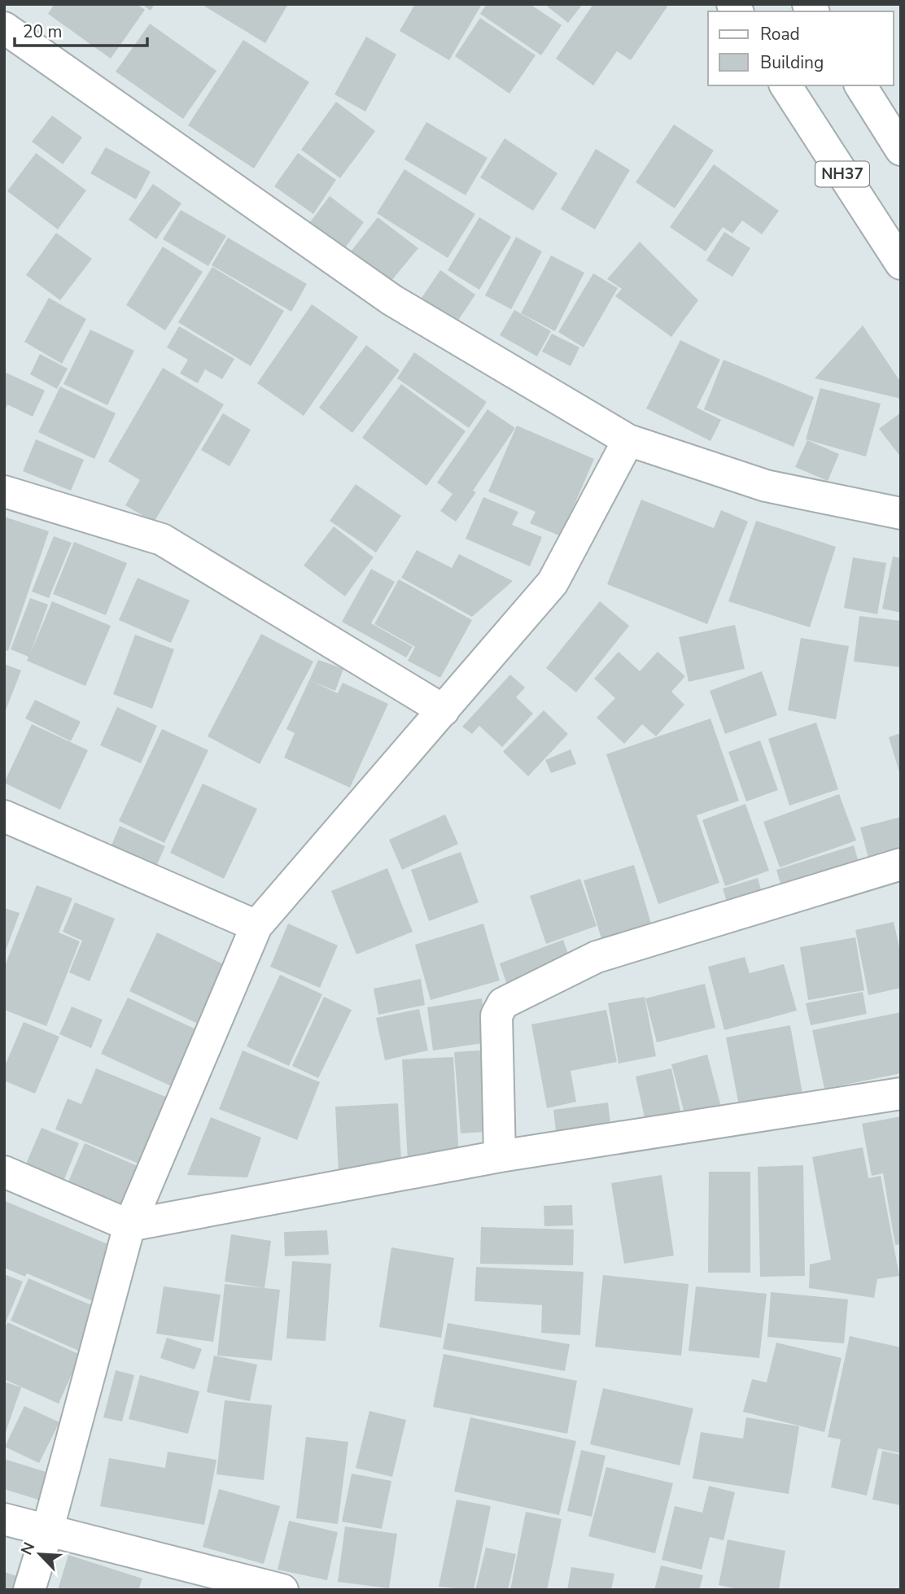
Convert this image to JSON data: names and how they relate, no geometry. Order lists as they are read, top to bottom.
{
  "streets": {
    "main road": ["NH37"]
  },
  "legend": ["Road", "Building"],
  "scale_bar": "20 m",
  "north": "top left"
}
